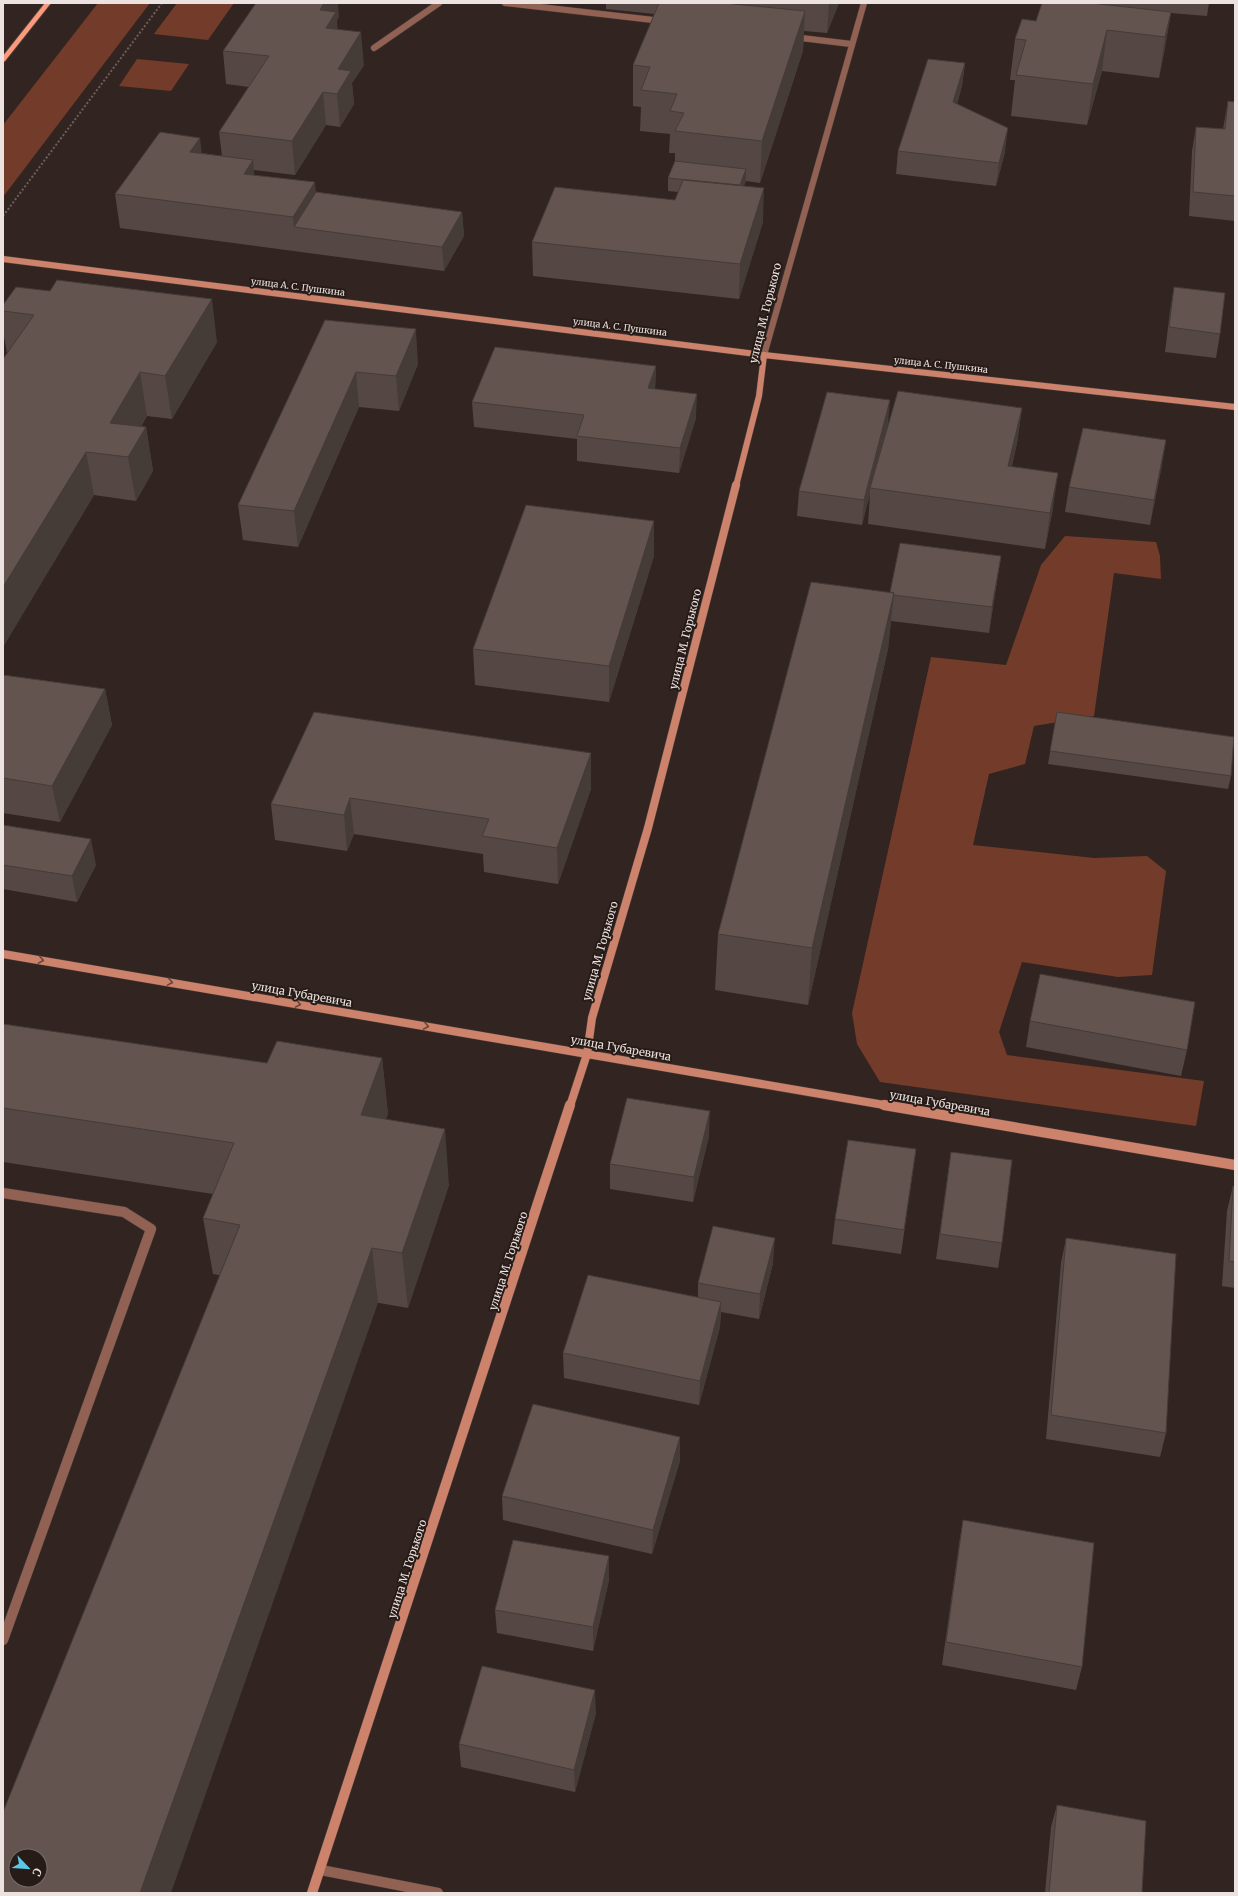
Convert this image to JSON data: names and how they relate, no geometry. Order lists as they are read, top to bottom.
{
  "streets": {
    "street": ["улица А. С. Пушкина", "улица М. Горького", "улица Губаревича"]
  },
  "crossings": [
    ["улица А. С. Пушкина", "улица М. Горького"],
    ["улица М. Горького", "улица Губаревича"]
  ],
  "one_way": ["улица Губаревича"],
  "north": "bottom right"
}
